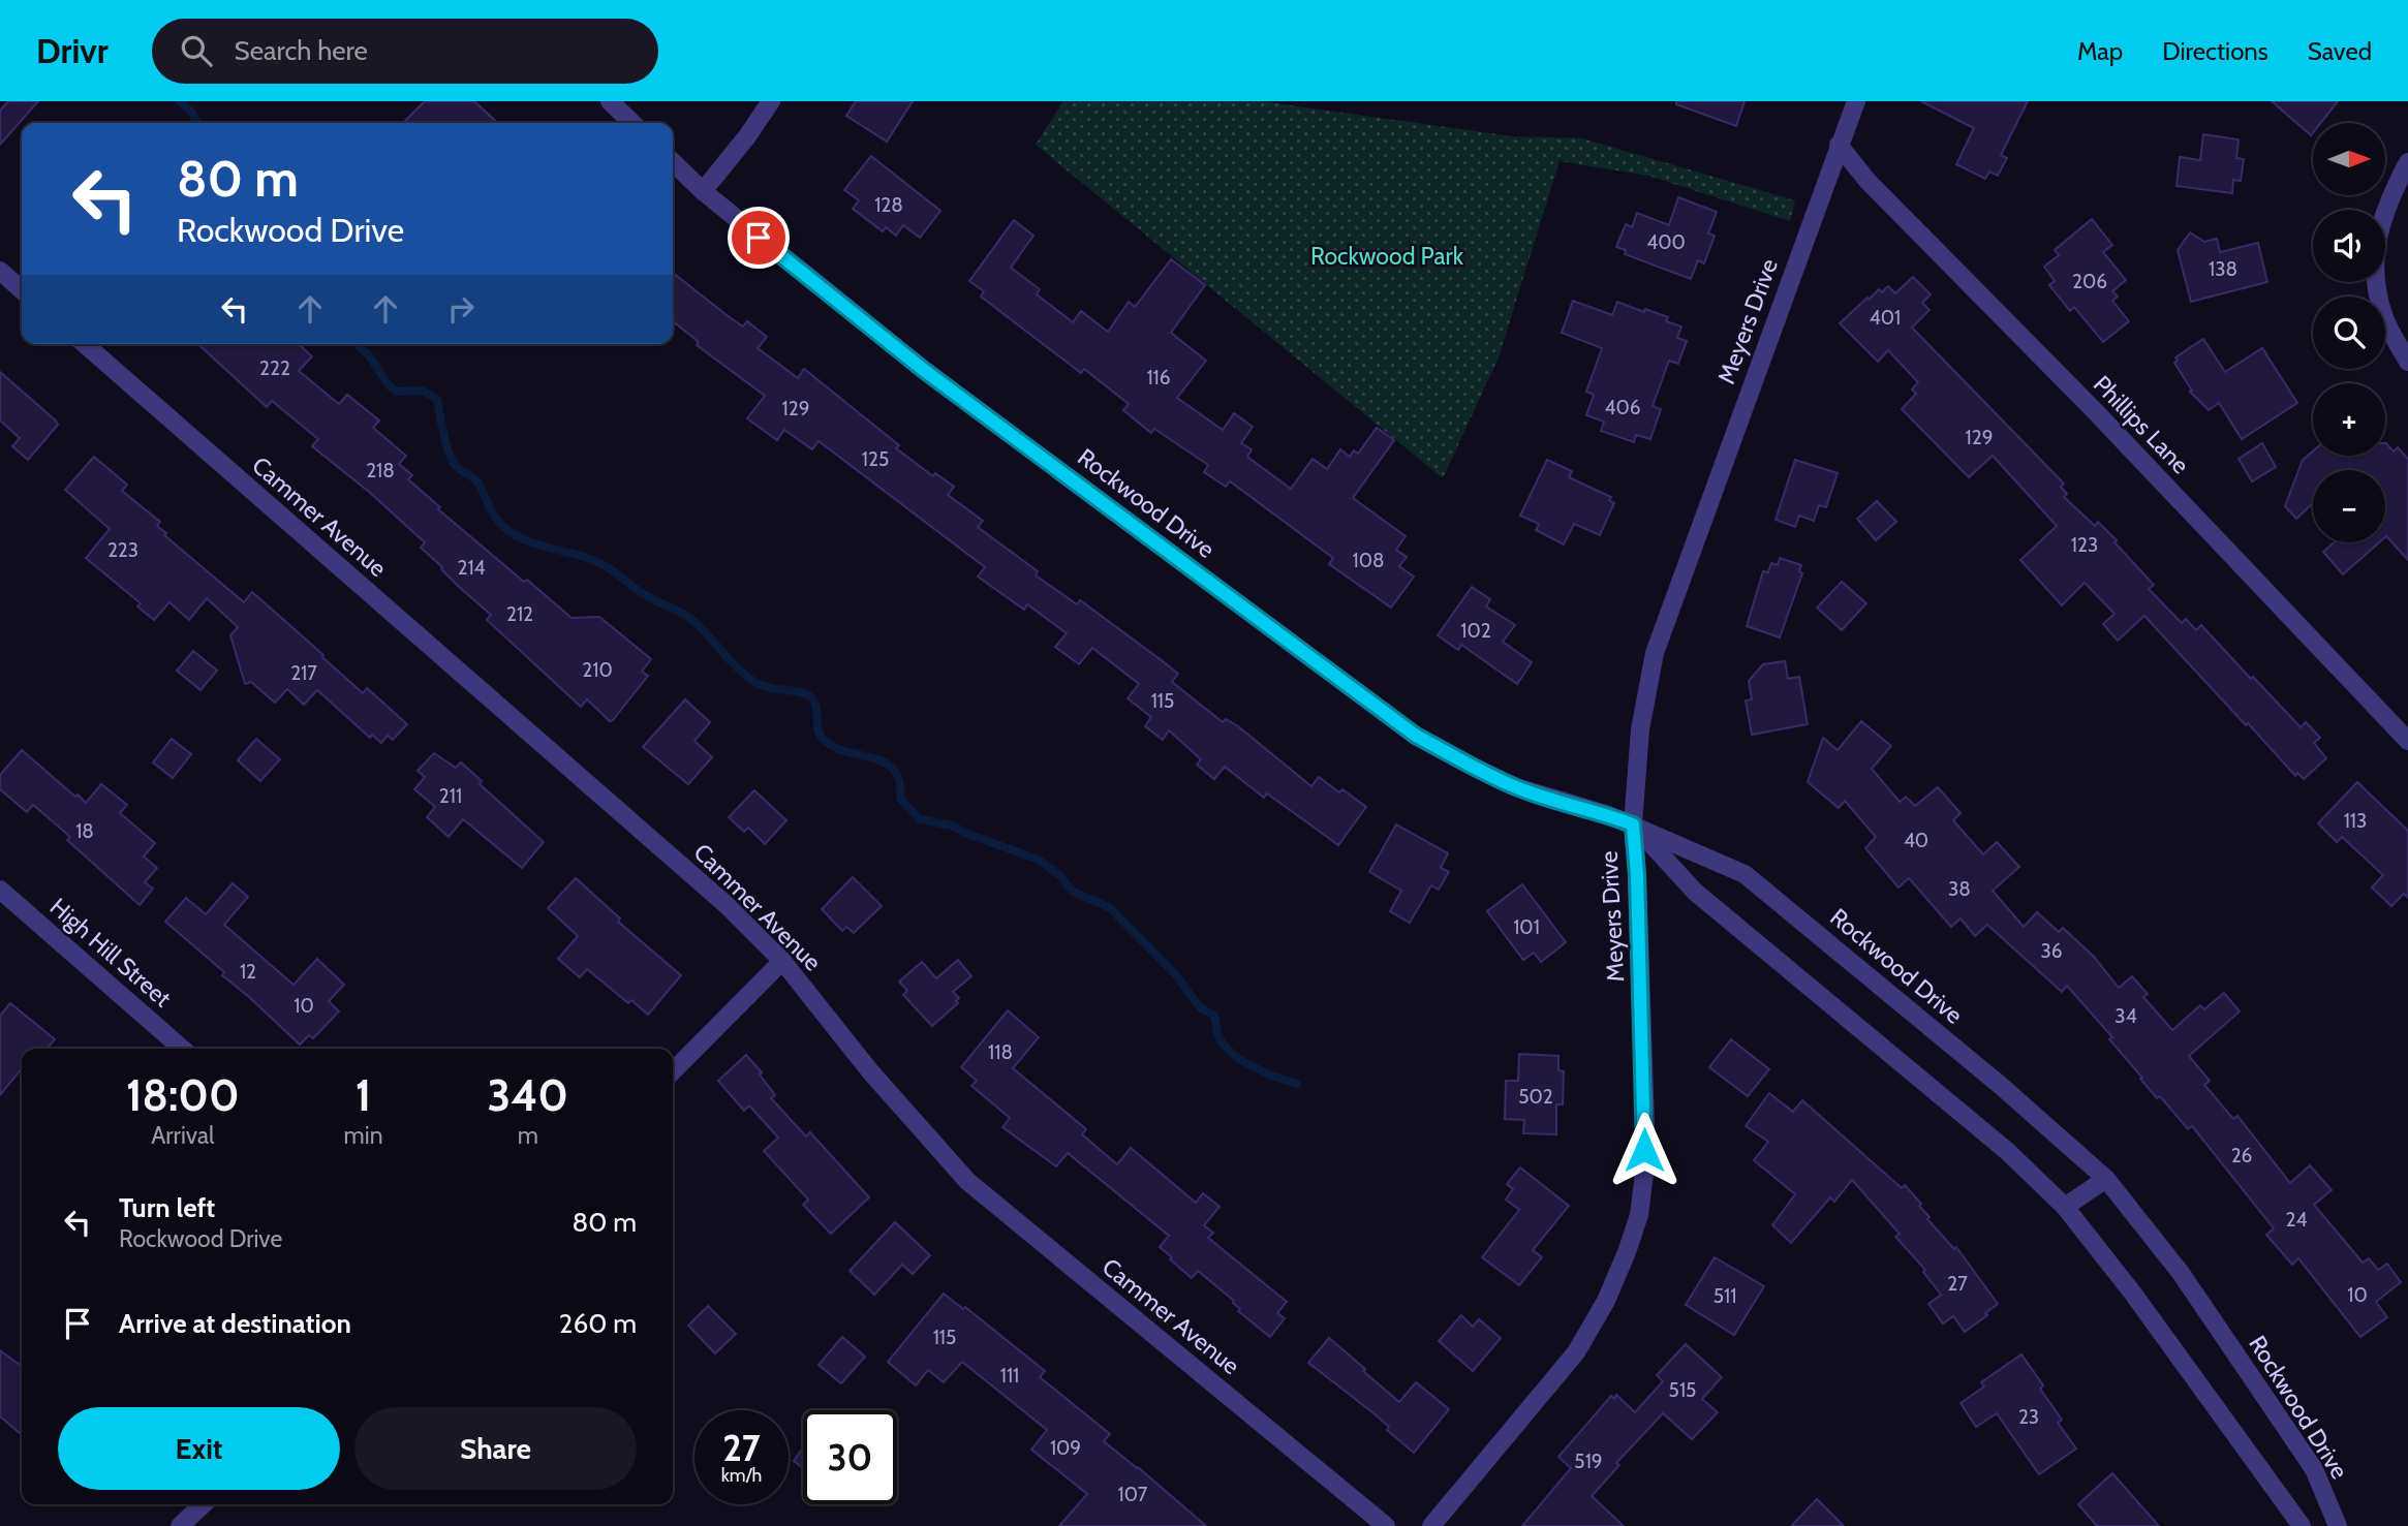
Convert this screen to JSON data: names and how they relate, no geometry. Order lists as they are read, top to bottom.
{
  "streets": {
    "street": [
      "Meyers Drive",
      "Phillips Lane",
      "Rockwood Drive",
      "Cammer Avenue",
      "High Hill Street"
    ]
  },
  "crossings": [
    ["Meyers Drive", "Phillips Lane"],
    ["Meyers Drive", "Rockwood Drive"]
  ],
  "parks": ["Rockwood Park"],
  "house_numbers": [
    "128",
    "400",
    "138",
    "206",
    "401",
    "222",
    "116",
    "406",
    "129",
    "129",
    "125",
    "218",
    "123",
    "223",
    "108",
    "214",
    "212",
    "102",
    "210",
    "217",
    "115",
    "211",
    "113",
    "18",
    "40",
    "38",
    "101",
    "36",
    "12",
    "10",
    "34",
    "118",
    "502",
    "26",
    "24",
    "27",
    "10",
    "511",
    "115",
    "111",
    "515",
    "23",
    "109",
    "519",
    "107"
  ],
  "north": "right",
  "page": {
    "header": "Drivr",
    "search": "Search here",
    "nav": ["Map", "Directions", "Saved"],
    "map_buttons": ["+", "−"],
    "turn": ["80 m", "Rockwood Drive"],
    "eta": [
      "18:00",
      "Arrival",
      "1",
      "min",
      "340",
      "m"
    ],
    "list": [
      {
        "name": "Turn left",
        "note": "Rockwood Drive",
        "value": "80 m"
      },
      {
        "name": "Arrive at destination",
        "value": "260 m"
      }
    ],
    "buttons": ["Exit", "Share"],
    "speed": "27 km/h",
    "limit": "30"
  }
}
